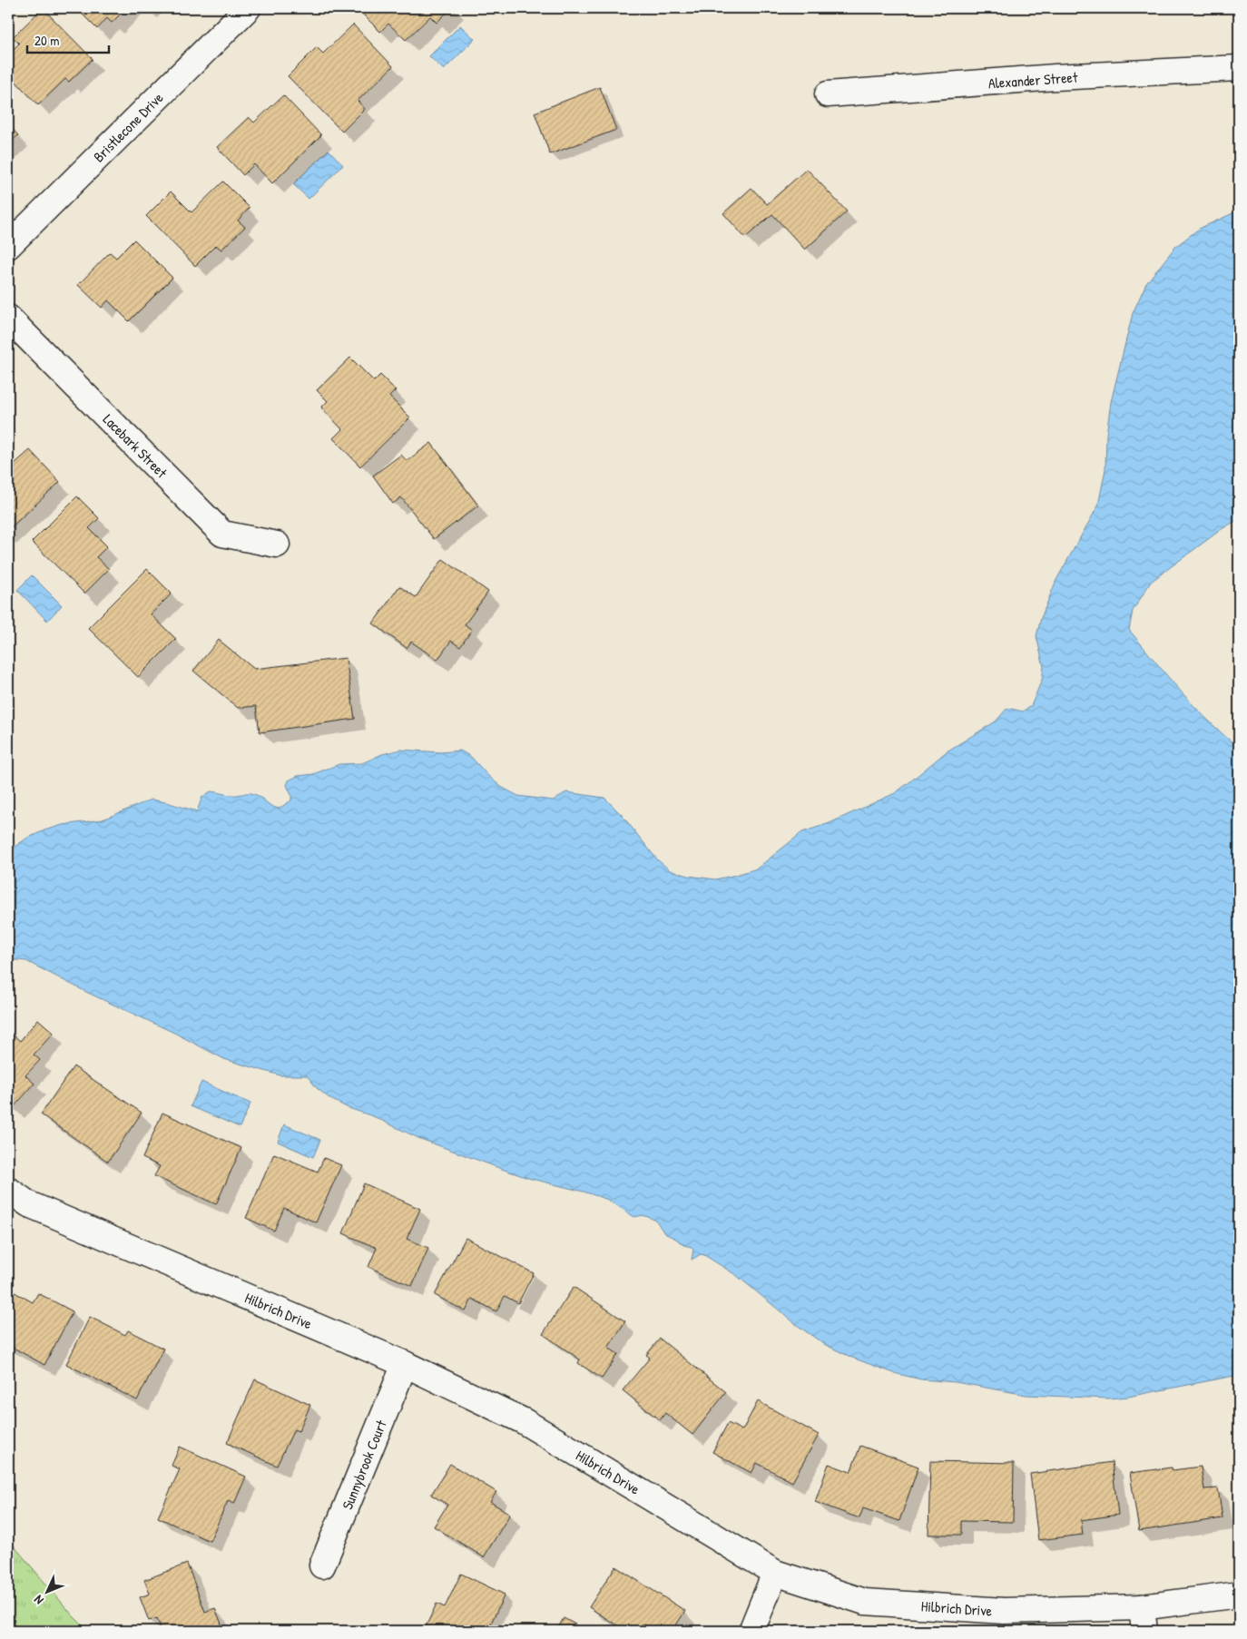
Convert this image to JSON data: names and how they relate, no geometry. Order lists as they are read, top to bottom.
{
  "streets": {
    "street": [
      "Alexander Street",
      "Bristlecone Drive",
      "Lacebark Street",
      "Hilbrich Drive",
      "Sunnybrook Court"
    ]
  },
  "crossings": [
    ["Hilbrich Drive", "Sunnybrook Court"]
  ],
  "scale_bar": "20 m",
  "north": "bottom left"
}
